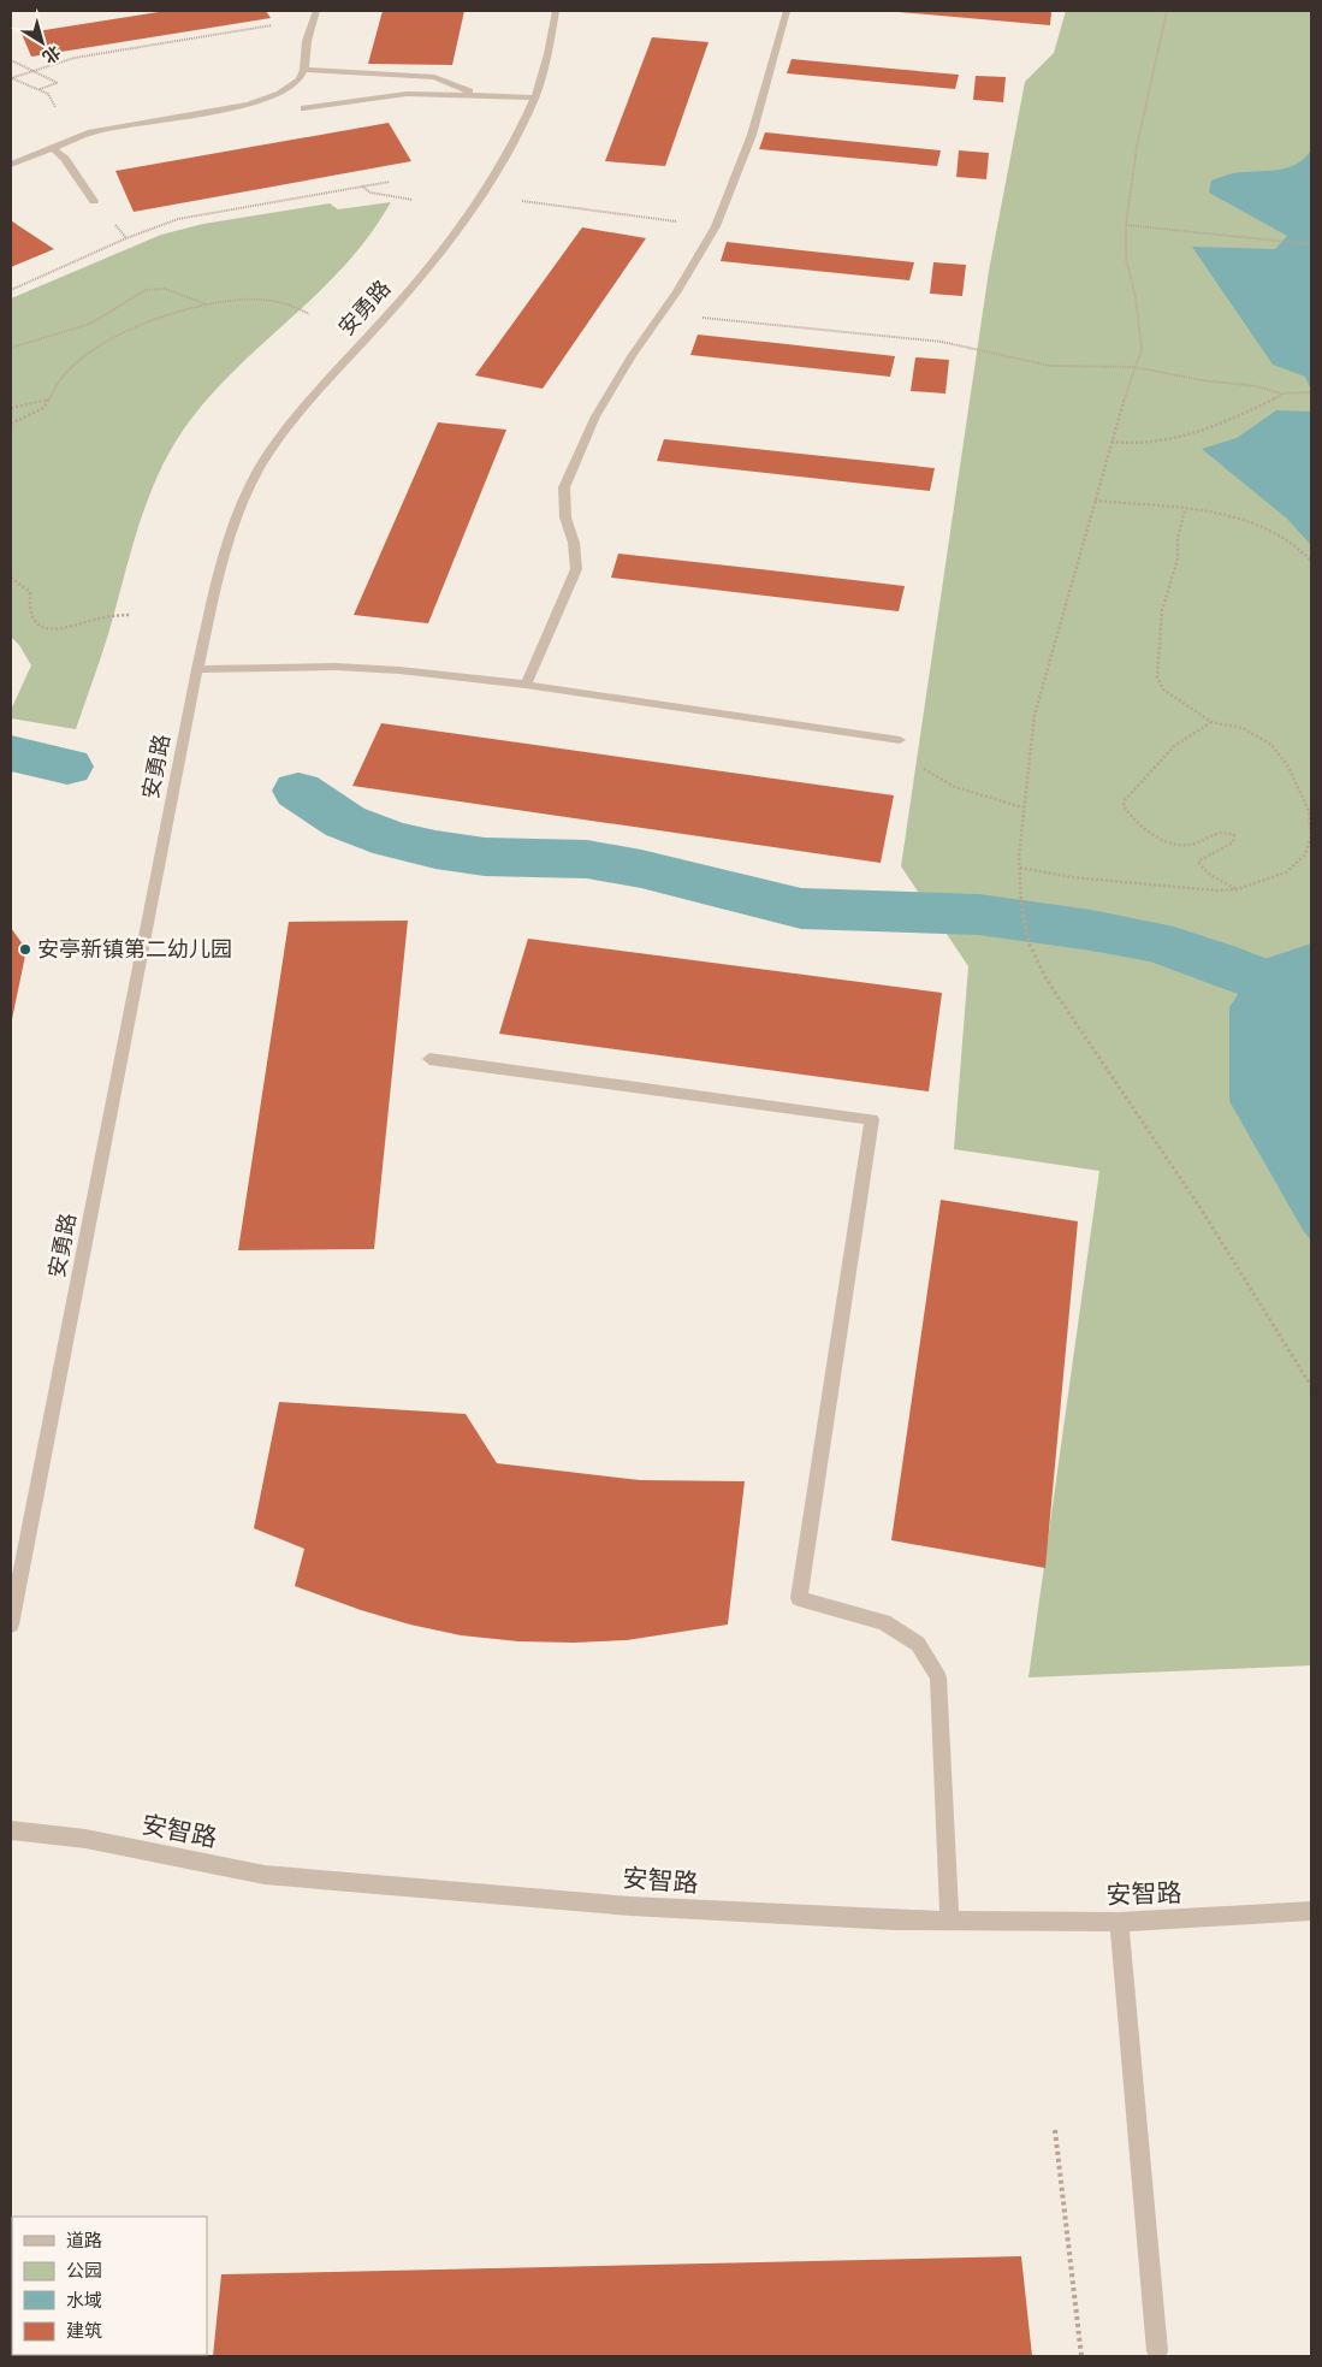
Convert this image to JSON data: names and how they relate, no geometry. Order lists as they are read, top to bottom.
{
  "streets": {
    "street": ["安勇路", "安智路"]
  },
  "places": ["安亭新镇第二幼儿园"],
  "legend": [
    "道路",
    "公园",
    "水域",
    "建筑"
  ],
  "north": "bottom right"
}
